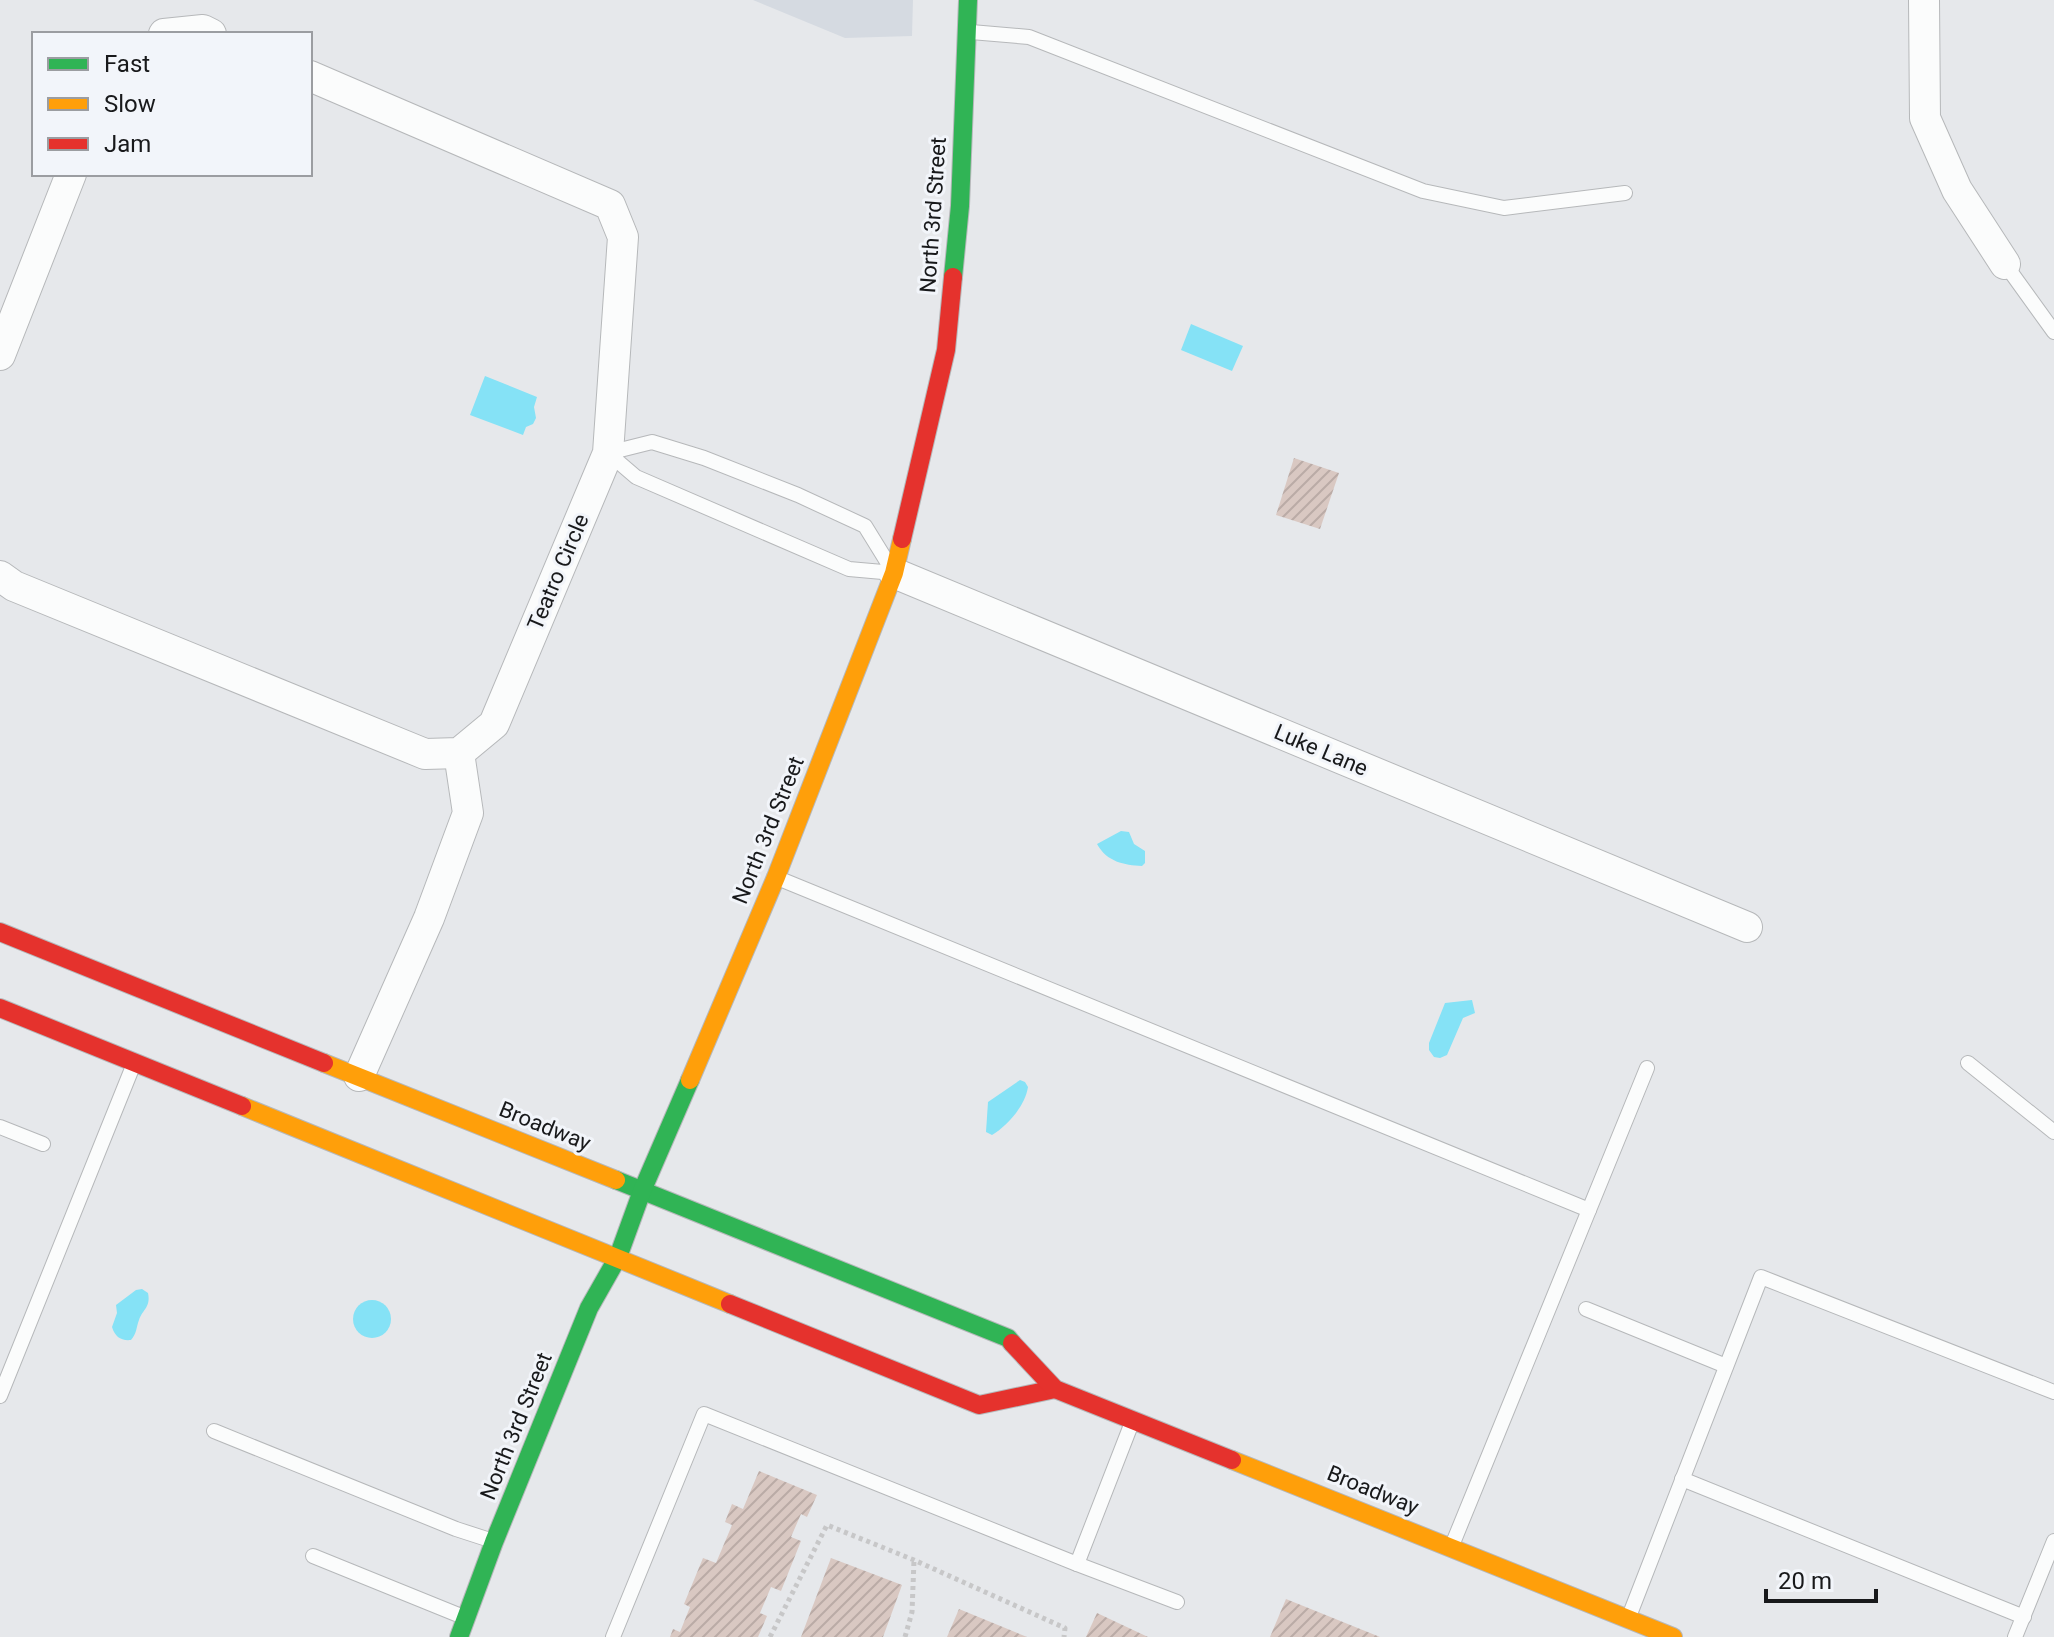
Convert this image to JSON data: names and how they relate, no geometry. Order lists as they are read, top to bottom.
{
  "streets": {
    "main road": ["North 3rd Street", "Broadway"],
    "street": ["Teatro Circle", "Luke Lane"]
  },
  "crossings": [
    ["North 3rd Street", "Luke Lane"],
    ["North 3rd Street", "Broadway"]
  ],
  "legend": ["Fast", "Slow", "Jam"],
  "scale_bar": "20 m"
}
